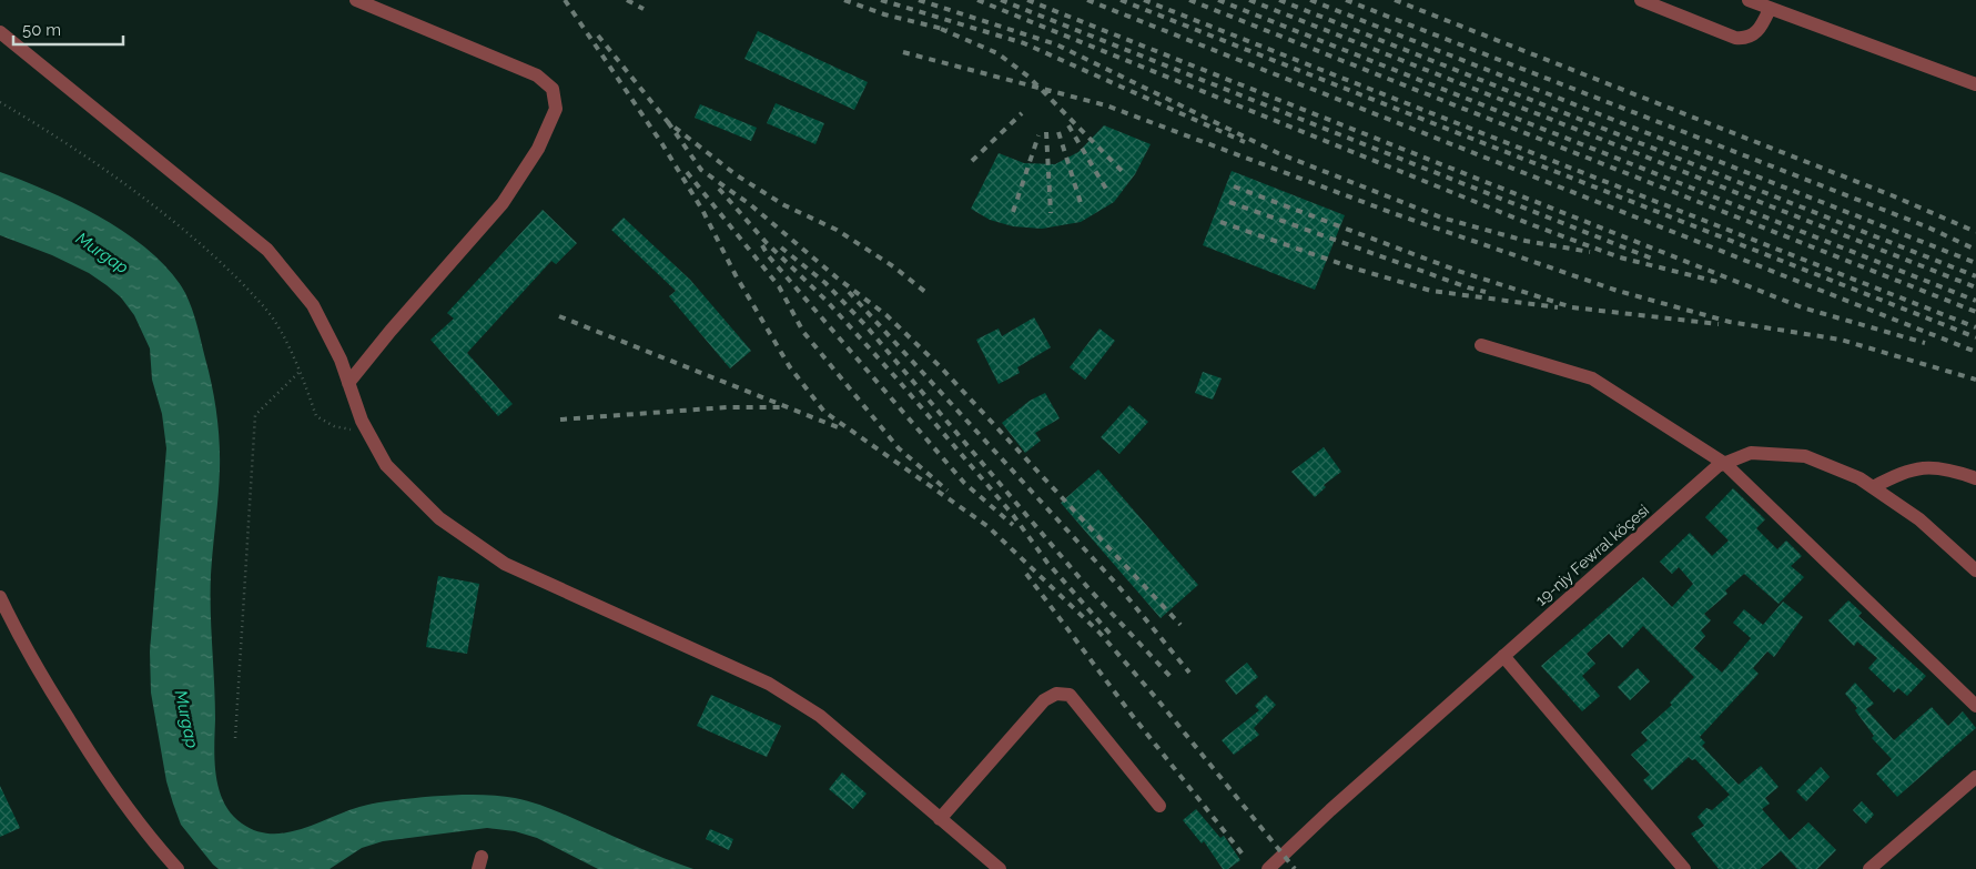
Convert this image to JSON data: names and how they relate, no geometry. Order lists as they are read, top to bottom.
{
  "streets": {
    "street": ["19-njy Fewral köçesi"]
  },
  "water": ["Murgap"],
  "scale_bar": "50 m"
}
